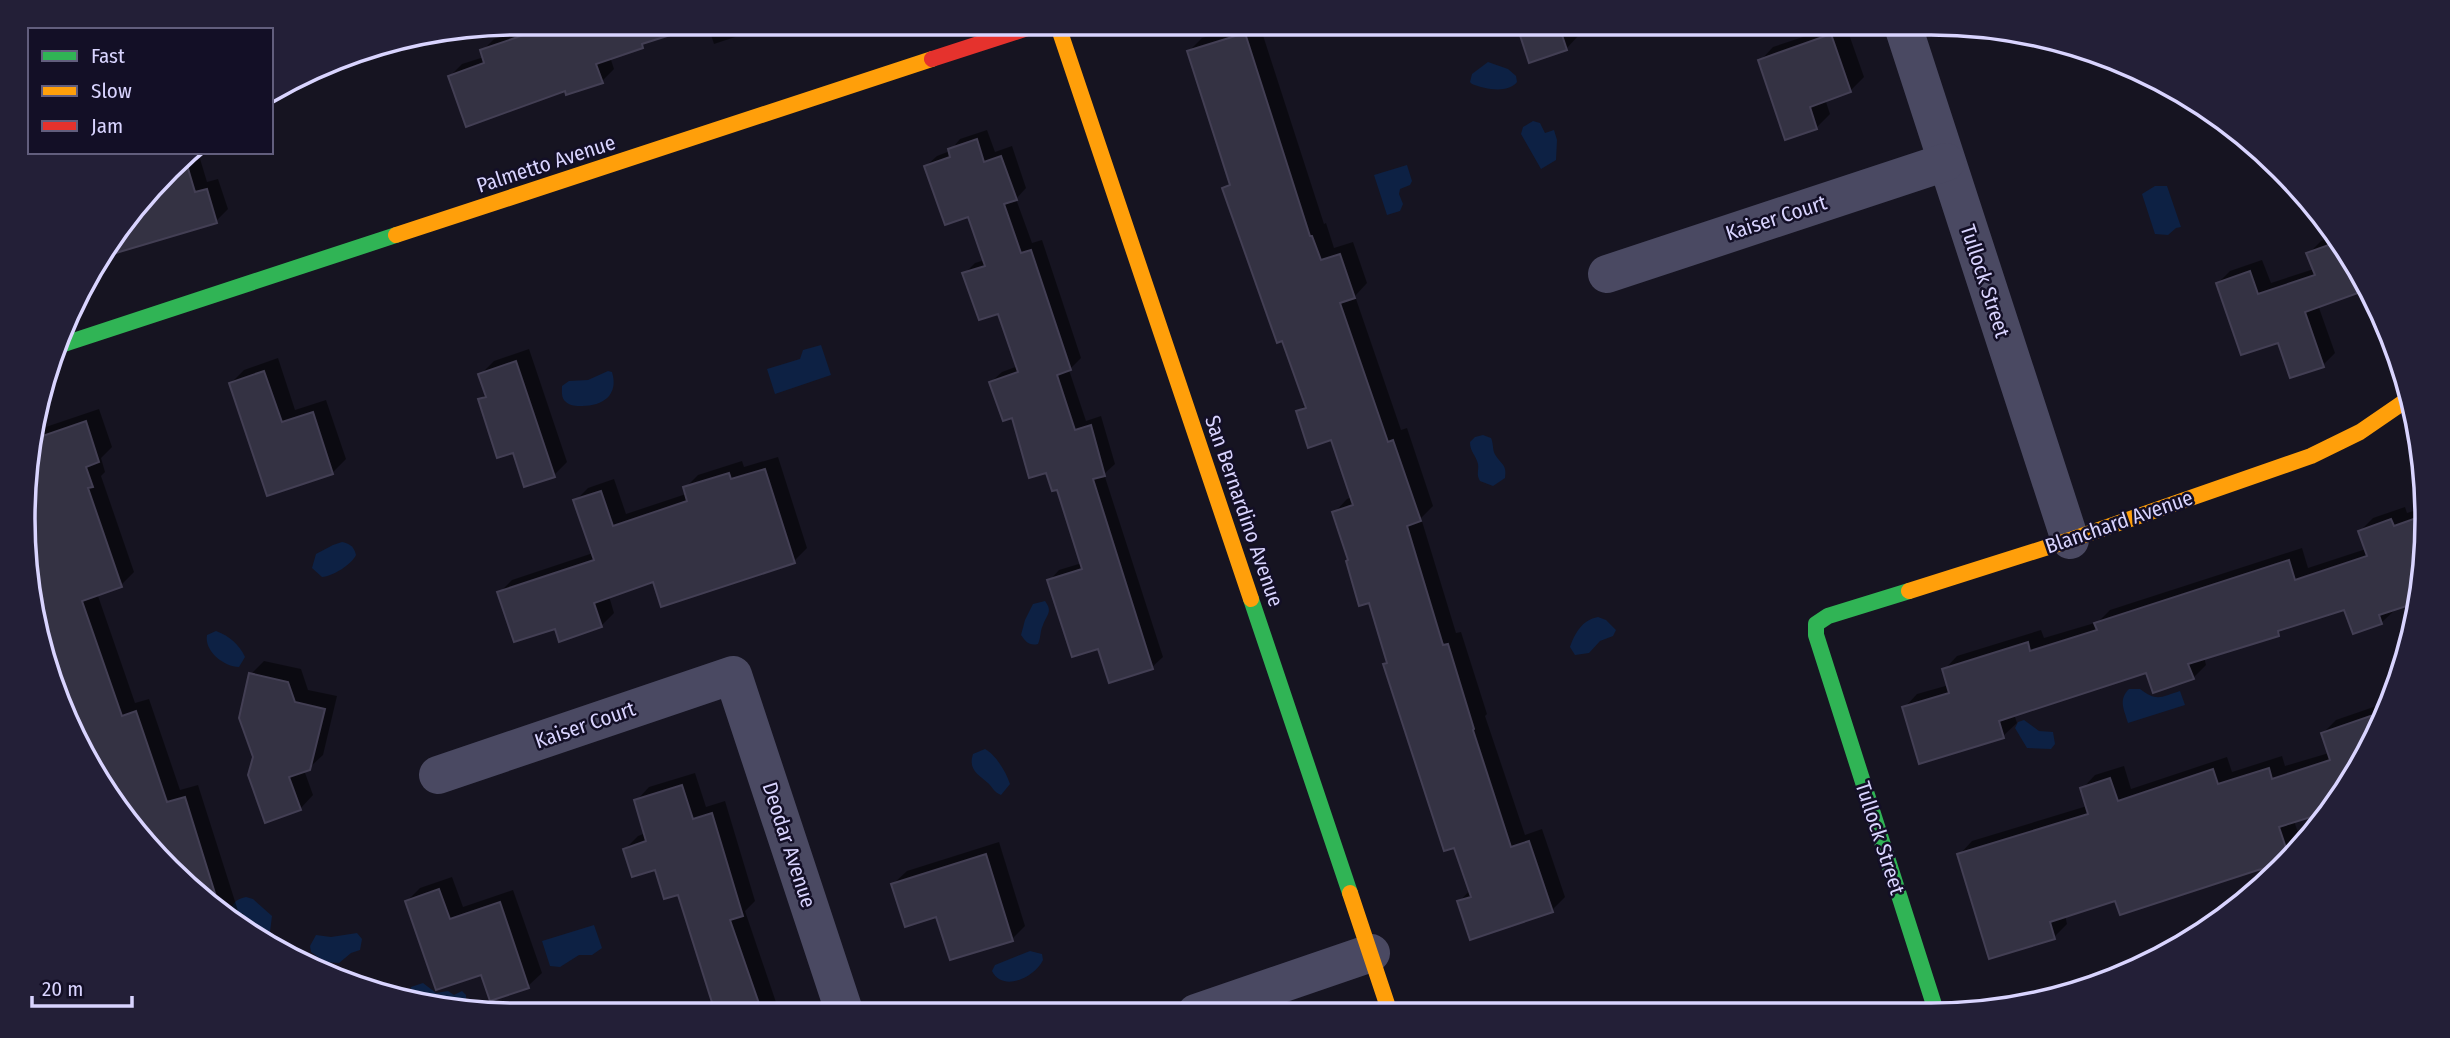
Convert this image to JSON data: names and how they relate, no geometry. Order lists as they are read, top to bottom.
{
  "streets": {
    "street": [
      "Palmetto Avenue",
      "Kaiser Court",
      "Tullock Street",
      "San Bernardino Avenue",
      "Blanchard Avenue",
      "Deodar Avenue"
    ]
  },
  "crossings": [
    ["Kaiser Court", "Tullock Street"],
    ["Kaiser Court", "Deodar Avenue"],
    ["Tullock Street", "Blanchard Avenue"]
  ],
  "legend": ["Fast", "Slow", "Jam"],
  "scale_bar": "20 m"
}
